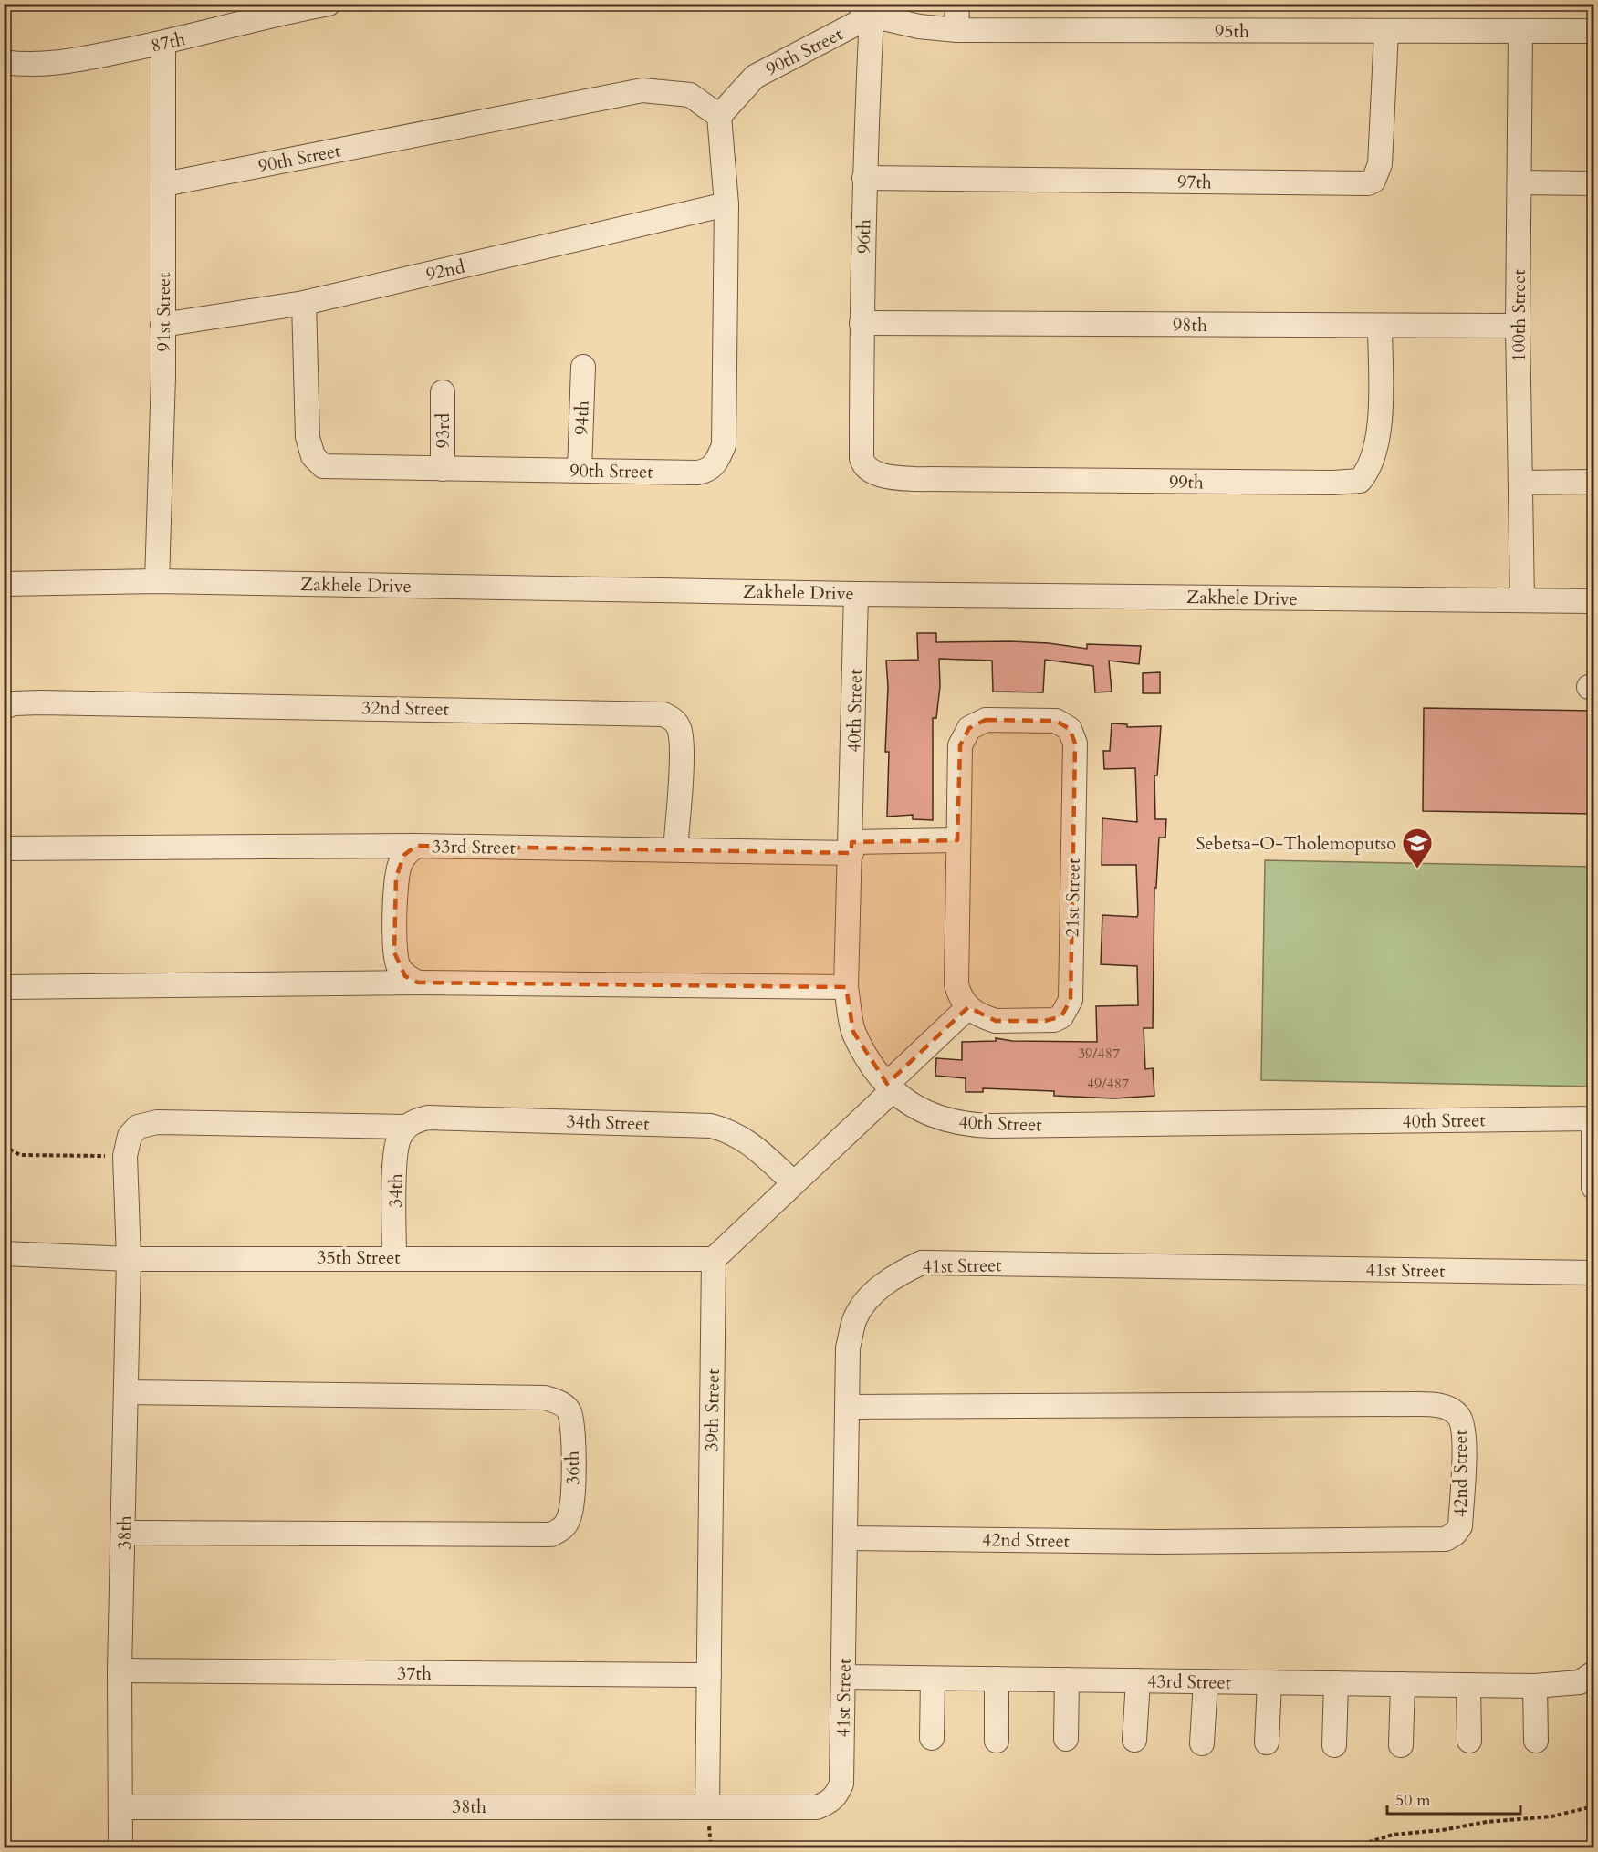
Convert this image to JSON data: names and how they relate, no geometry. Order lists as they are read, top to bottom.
{
  "streets": {
    "street": [
      "95th",
      "87th",
      "90th Street",
      "97th",
      "96th",
      "92nd",
      "91st Street",
      "100th Street",
      "98th",
      "94th",
      "93rd",
      "99th",
      "Zakhele Drive",
      "32nd Street",
      "40th Street",
      "33rd Street",
      "21st Street",
      "34th Street",
      "34th",
      "35th Street",
      "41st Street",
      "39th Street",
      "36th",
      "42nd Street",
      "38th",
      "37th",
      "43rd Street"
    ]
  },
  "crossings": [
    ["95th", "90th Street"],
    ["95th", "97th"],
    ["95th", "96th"],
    ["95th", "100th Street"],
    ["87th", "91st Street"],
    ["90th Street", "96th"],
    ["90th Street", "92nd"],
    ["90th Street", "91st Street"],
    ["90th Street", "94th"],
    ["90th Street", "93rd"],
    ["97th", "96th"],
    ["96th", "98th"],
    ["96th", "99th"],
    ["92nd", "91st Street"],
    ["91st Street", "Zakhele Drive"],
    ["100th Street", "98th"],
    ["100th Street", "Zakhele Drive"],
    ["98th", "99th"],
    ["Zakhele Drive", "40th Street"],
    ["32nd Street", "33rd Street"],
    ["40th Street", "33rd Street"],
    ["33rd Street", "21st Street"],
    ["34th Street", "34th"],
    ["34th Street", "38th"],
    ["34th", "35th Street"],
    ["34th", "38th"],
    ["35th Street", "39th Street"],
    ["35th Street", "38th"],
    ["41st Street", "42nd Street"],
    ["41st Street", "38th"],
    ["41st Street", "43rd Street"],
    ["39th Street", "38th"],
    ["39th Street", "37th"],
    ["36th", "38th"],
    ["38th", "37th"]
  ],
  "places": {
    "school or university": ["Sebetsa-O-Tholemoputso"]
  },
  "house_numbers": ["39/487", "49/487"],
  "scale_bar": "50 m"
}
